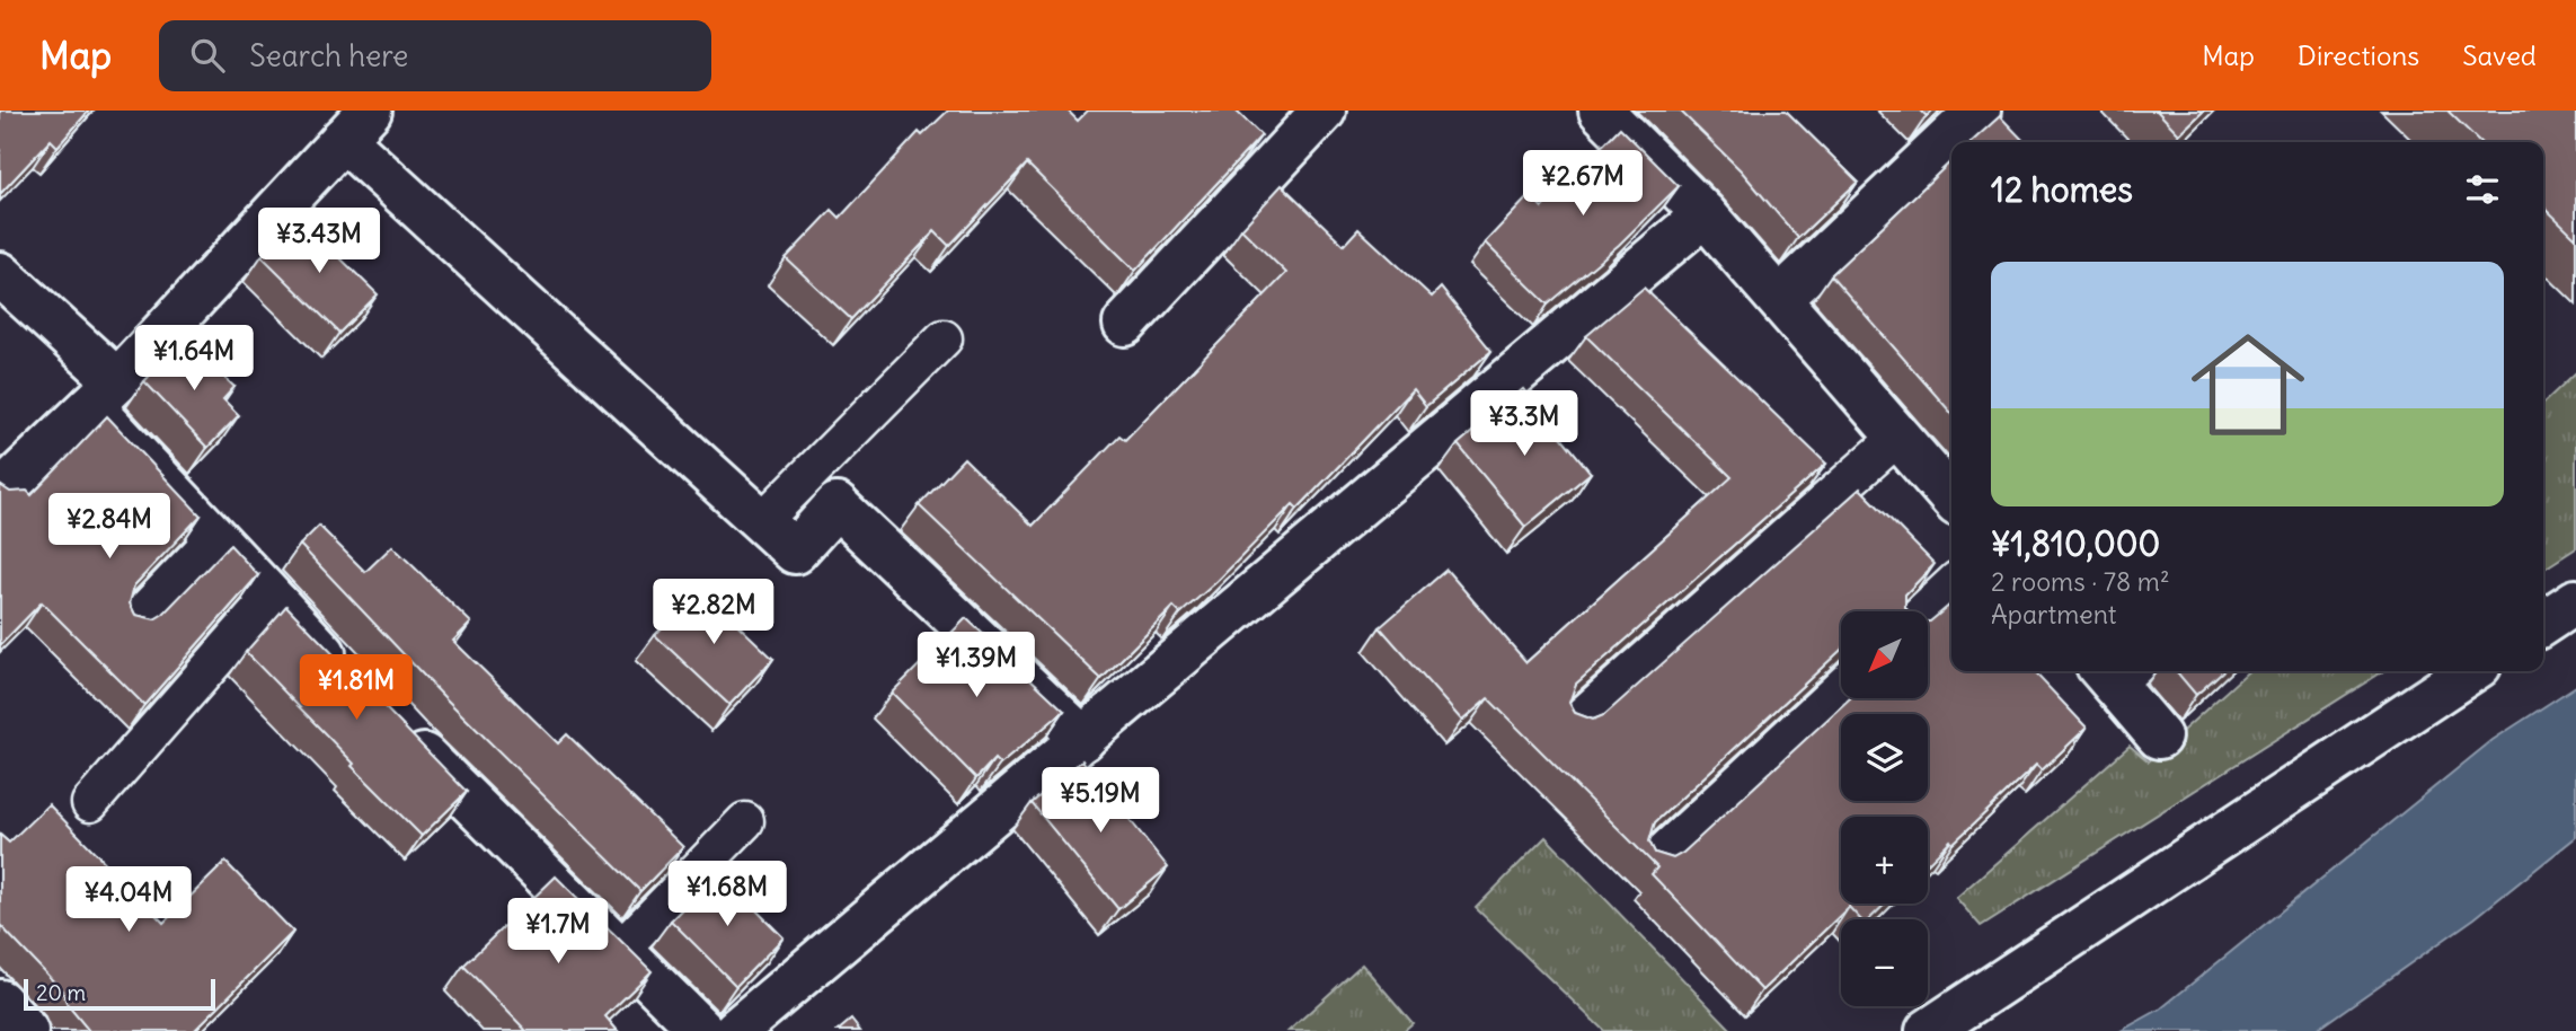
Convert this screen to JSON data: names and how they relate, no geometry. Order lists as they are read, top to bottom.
{
  "scale_bar": "20 m",
  "north": "bottom left",
  "page": {
    "header": "Map",
    "search": "Search here",
    "nav": ["Map", "Directions", "Saved"],
    "heading": "12 homes",
    "price": [
      "¥2.67M",
      "¥3.43M",
      "¥1.64M",
      "¥3.3M",
      "¥2.84M",
      "¥2.82M",
      "¥1.39M",
      "¥1.81M",
      "¥5.19M",
      "¥1.68M",
      "¥4.04M",
      "¥1.7M"
    ],
    "list": [
      {
        "name": "¥1,810,000",
        "note": "2 rooms · 78 m² · Apartment"
      }
    ],
    "map_buttons": ["+", "−"],
    "scale": "20 m"
  }
}
